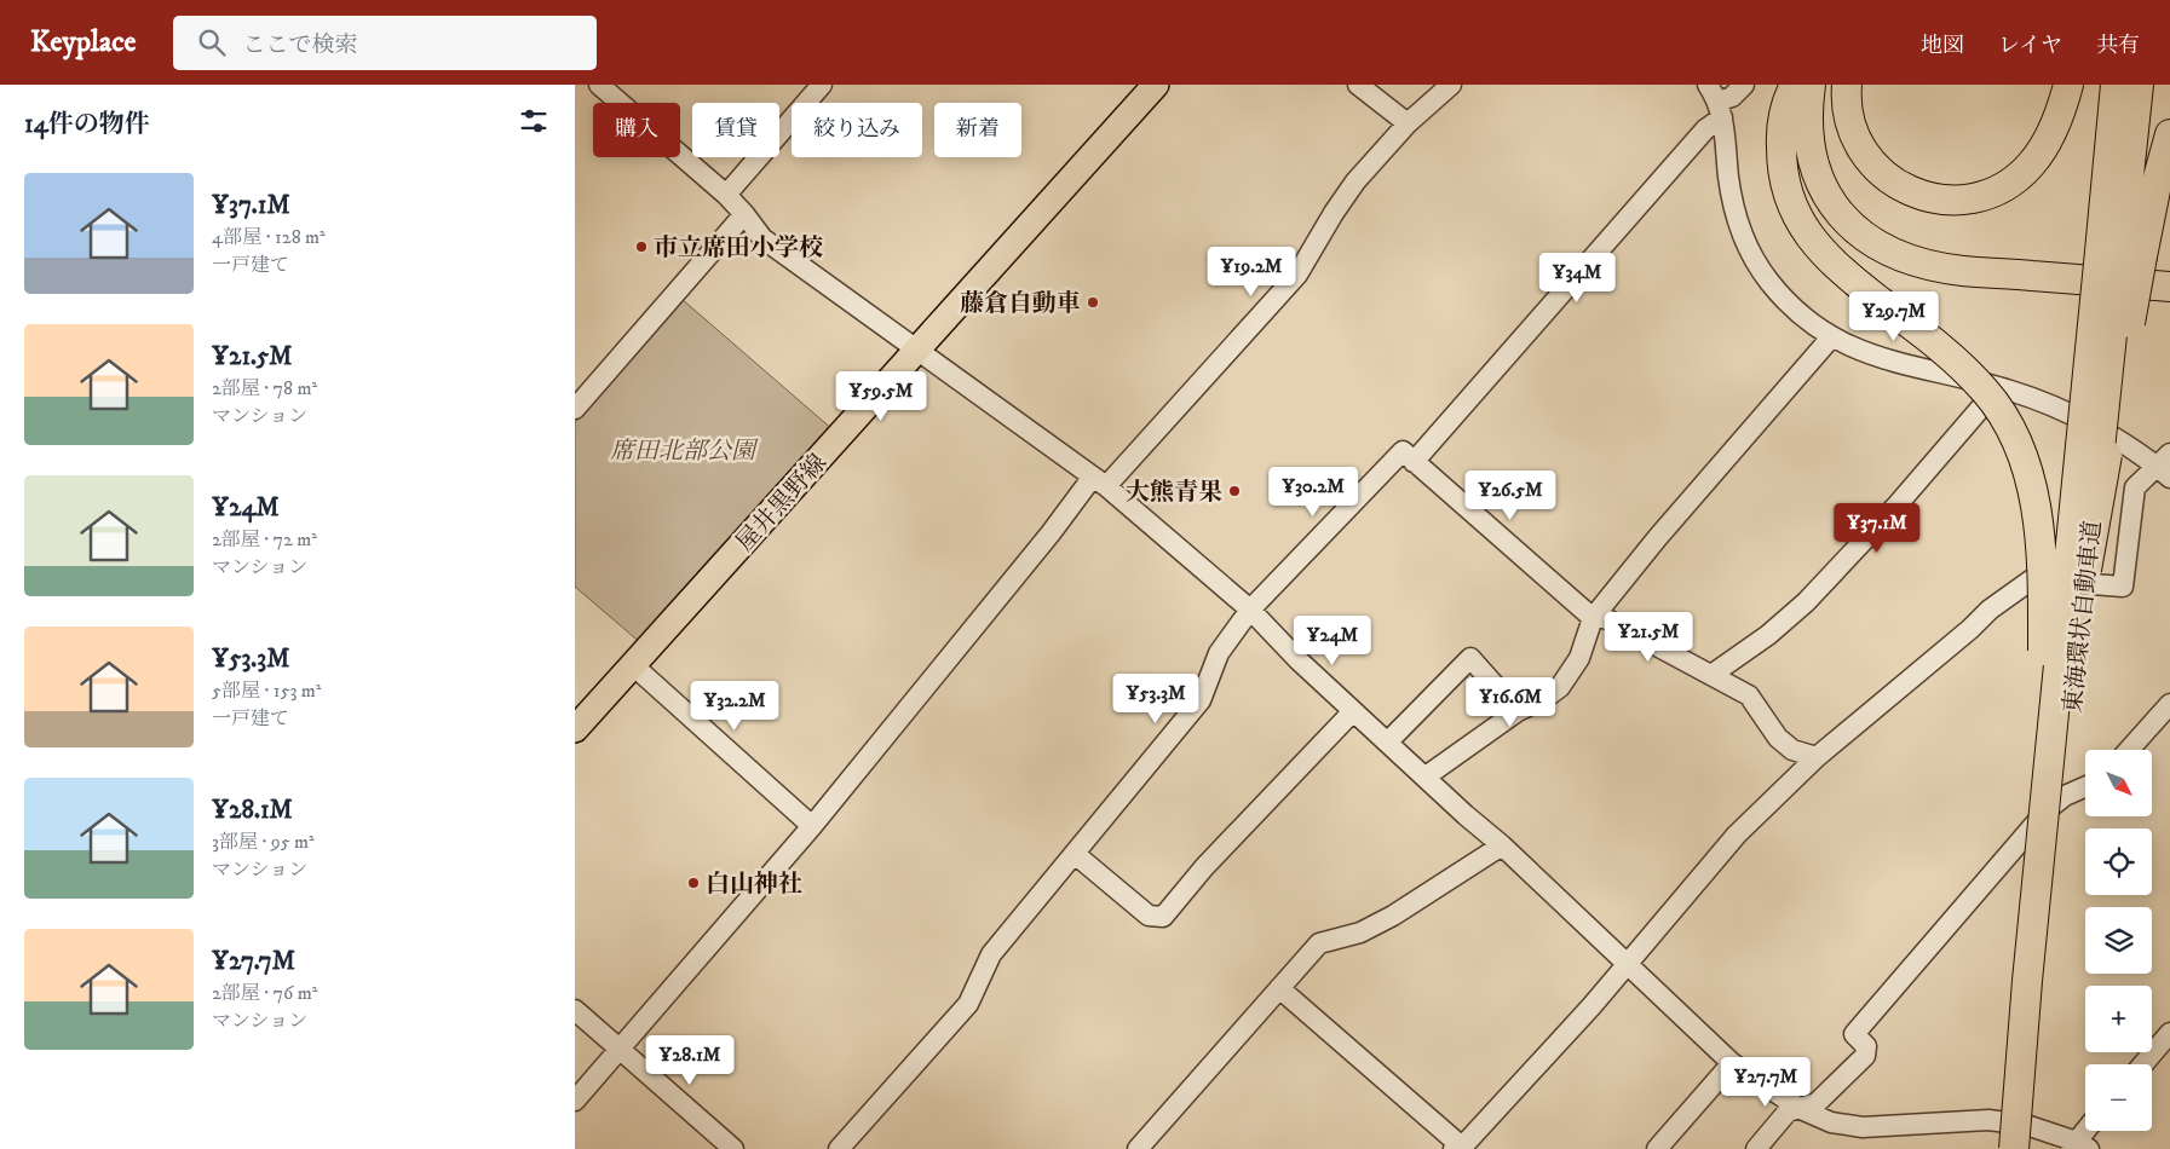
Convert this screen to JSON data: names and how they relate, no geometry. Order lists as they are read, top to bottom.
{
  "streets": {
    "highway": ["東海環状自動車道"],
    "main road": ["屋井黒野線"]
  },
  "parks": ["席田北部公園"],
  "places": [
    "市立席田小学校",
    "藤倉自動車",
    "大熊青果",
    "白山神社"
  ],
  "north": "bottom right",
  "page": {
    "header": "Keyplace",
    "search": "ここで検索",
    "nav": ["地図", "レイヤ", "共有"],
    "heading": "14件の物件",
    "chip": [
      "購入",
      "賃貸",
      "絞り込み",
      "新着"
    ],
    "list": [
      {
        "name": "¥37.1M",
        "note": "4部屋 · 128 m² · 一戸建て"
      },
      {
        "name": "¥21.5M",
        "note": "2部屋 · 78 m² · マンション"
      },
      {
        "name": "¥24M",
        "note": "2部屋 · 72 m² · マンション"
      },
      {
        "name": "¥53.3M",
        "note": "5部屋 · 153 m² · 一戸建て"
      },
      {
        "name": "¥28.1M",
        "note": "3部屋 · 95 m² · マンション"
      },
      {
        "name": "¥27.7M",
        "note": "2部屋 · 76 m² · マンション"
      }
    ],
    "price": [
      "¥19.2M",
      "¥34M",
      "¥29.7M",
      "¥59.5M",
      "¥30.2M",
      "¥26.5M",
      "¥37.1M",
      "¥21.5M",
      "¥24M",
      "¥53.3M",
      "¥16.6M",
      "¥32.2M",
      "¥28.1M",
      "¥27.7M"
    ],
    "map_buttons": ["+", "−"]
  }
}
